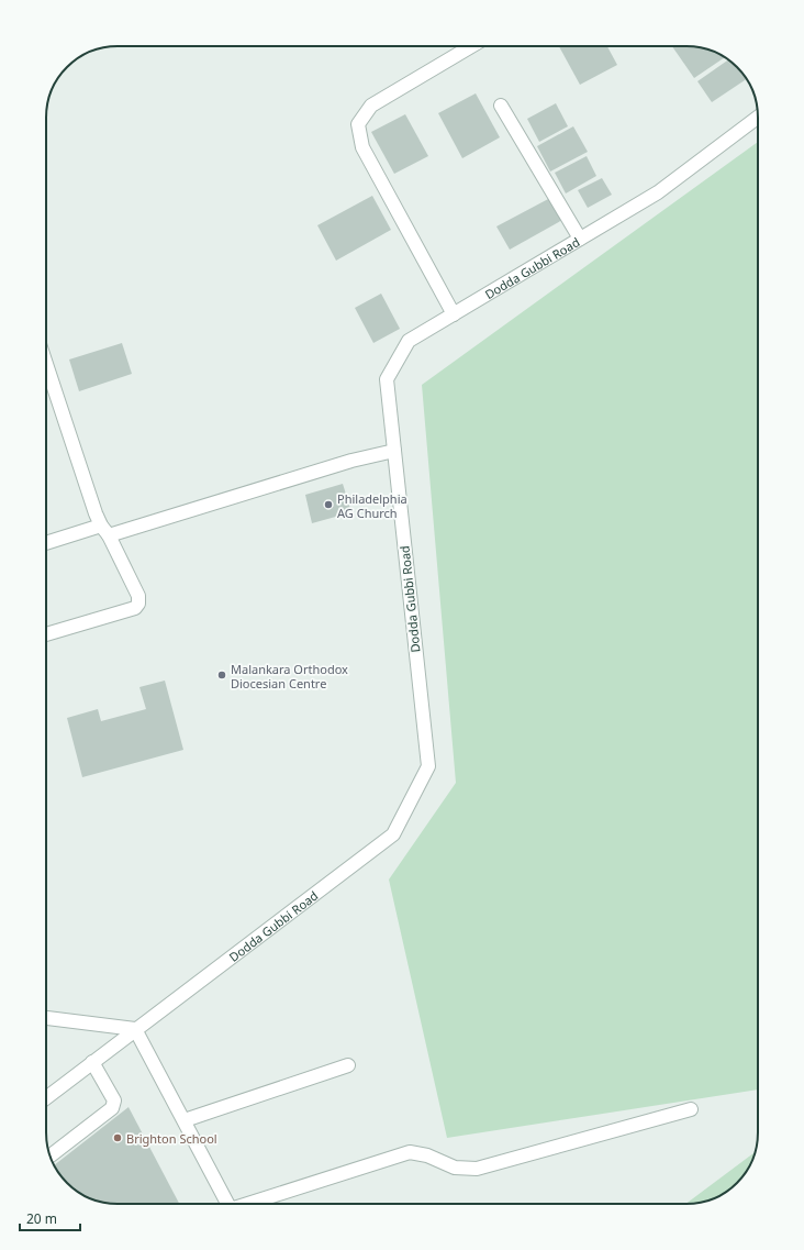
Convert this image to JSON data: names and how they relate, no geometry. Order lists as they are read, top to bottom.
{
  "streets": {
    "street": ["Dodda Gubbi Road"]
  },
  "places": ["Philadelphia AG Church", "Malankara Orthodox Diocesian Centre", "Brighton School"],
  "scale_bar": "20 m"
}
